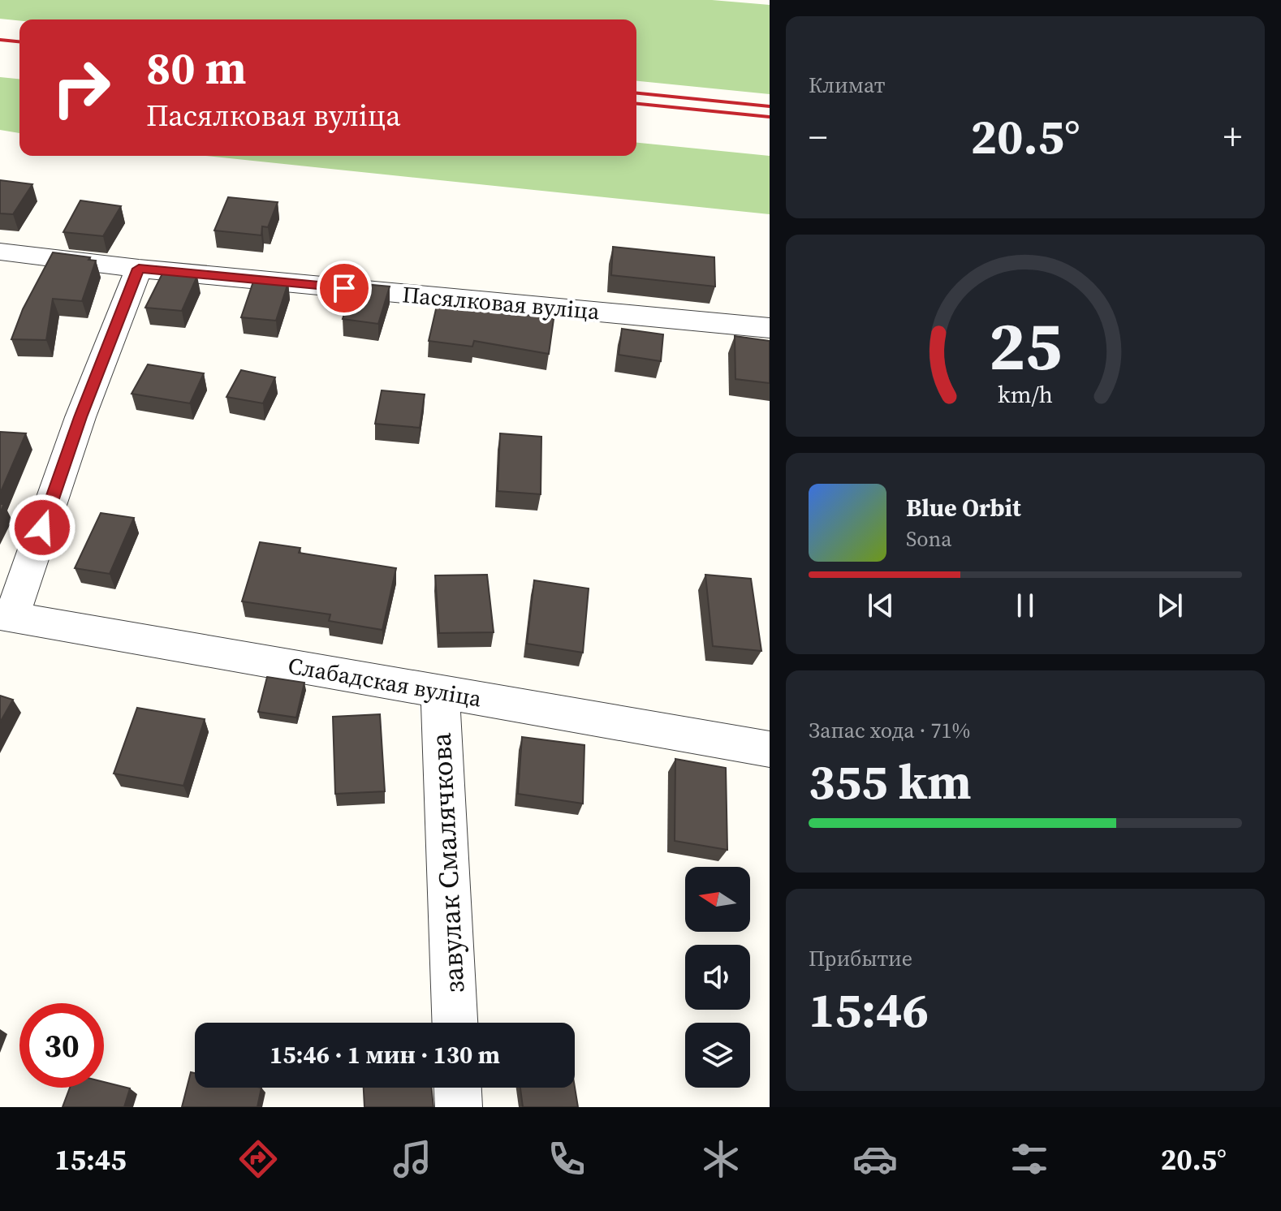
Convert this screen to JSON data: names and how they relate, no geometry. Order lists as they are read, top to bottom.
{
  "streets": {
    "street": ["Пасялковая вуліца", "Слабадская вуліца", "завулак Смалячкова"]
  },
  "crossings": [
    ["Слабадская вуліца", "завулак Смалячкова"]
  ],
  "north": "left",
  "page": {
    "tile": [
      "Климат",
      ["Запас хода · 71%", "355 km"],
      ["Прибытие", "15:46"]
    ],
    "turn": ["80 m", "Пасялковая вуліца"],
    "heat": ["−", "20.5°", "+"],
    "song": ["Blue Orbit", "Sona"],
    "limit": "30",
    "trip": "15:46 · 1 мин · 130 m",
    "tabs": ["15:45", "20.5°"],
    "gauge": ["25", "km/h"]
  }
}
